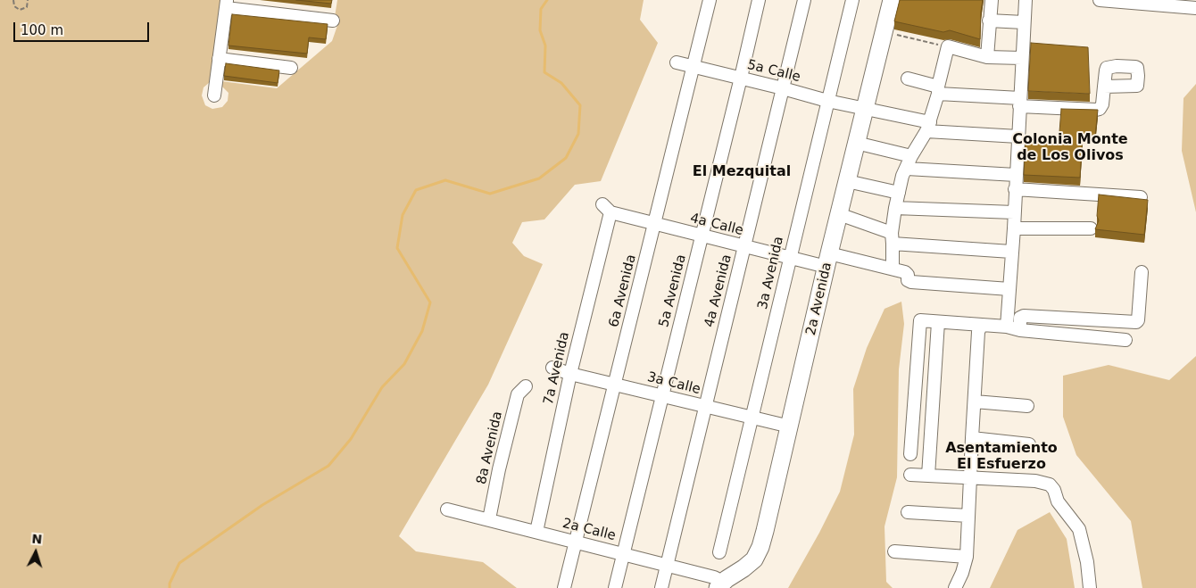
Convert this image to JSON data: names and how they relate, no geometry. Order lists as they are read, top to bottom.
{
  "streets": {
    "main road": ["2a Avenida"],
    "street": [
      "5a Calle",
      "4a Calle",
      "3a Avenida",
      "6a Avenida",
      "5a Avenida",
      "4a Avenida",
      "7a Avenida",
      "3a Calle",
      "8a Avenida",
      "2a Calle"
    ]
  },
  "crossings": [
    ["5a Calle", "3a Avenida"],
    ["5a Calle", "6a Avenida"],
    ["5a Calle", "5a Avenida"],
    ["5a Calle", "4a Avenida"],
    ["5a Calle", "2a Avenida"],
    ["4a Calle", "3a Avenida"],
    ["4a Calle", "6a Avenida"],
    ["4a Calle", "5a Avenida"],
    ["4a Calle", "4a Avenida"],
    ["4a Calle", "2a Avenida"],
    ["4a Calle", "7a Avenida"],
    ["3a Avenida", "3a Calle"],
    ["6a Avenida", "3a Calle"],
    ["6a Avenida", "2a Calle"],
    ["5a Avenida", "3a Calle"],
    ["5a Avenida", "2a Calle"],
    ["4a Avenida", "3a Calle"],
    ["4a Avenida", "2a Calle"],
    ["2a Avenida", "3a Calle"],
    ["2a Avenida", "2a Calle"],
    ["7a Avenida", "3a Calle"],
    ["7a Avenida", "2a Calle"],
    ["8a Avenida", "2a Calle"]
  ],
  "districts": ["Colonia Monte de Los Olivos", "El Mezquital", "Asentamiento El Esfuerzo"],
  "scale_bar": "100 m",
  "north": "top"
}
